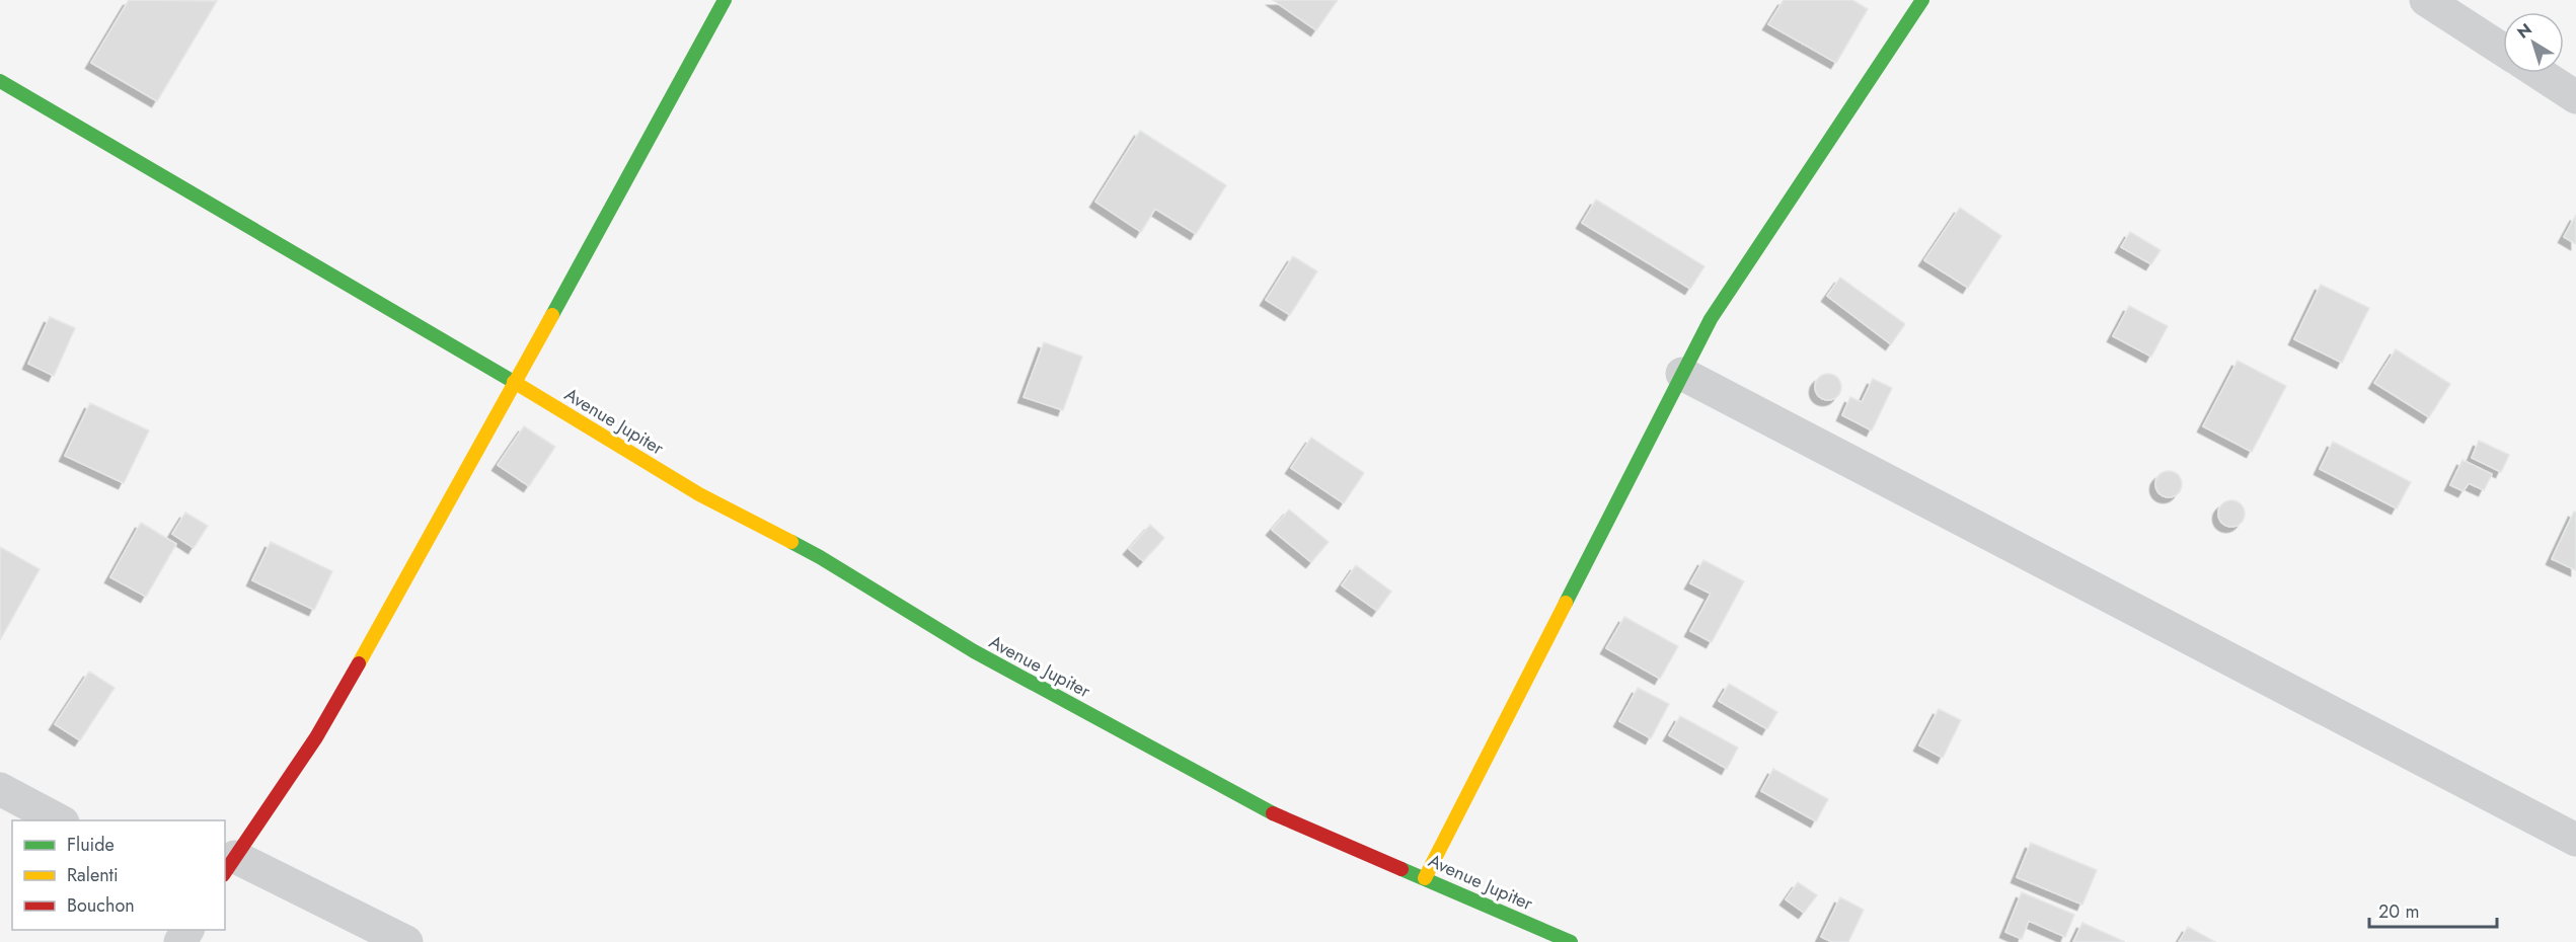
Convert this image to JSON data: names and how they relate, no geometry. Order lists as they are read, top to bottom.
{
  "streets": {
    "street": ["Avenue Jupiter"]
  },
  "legend": ["Fluide", "Ralenti", "Bouchon"],
  "scale_bar": "20 m",
  "north": "top left"
}
